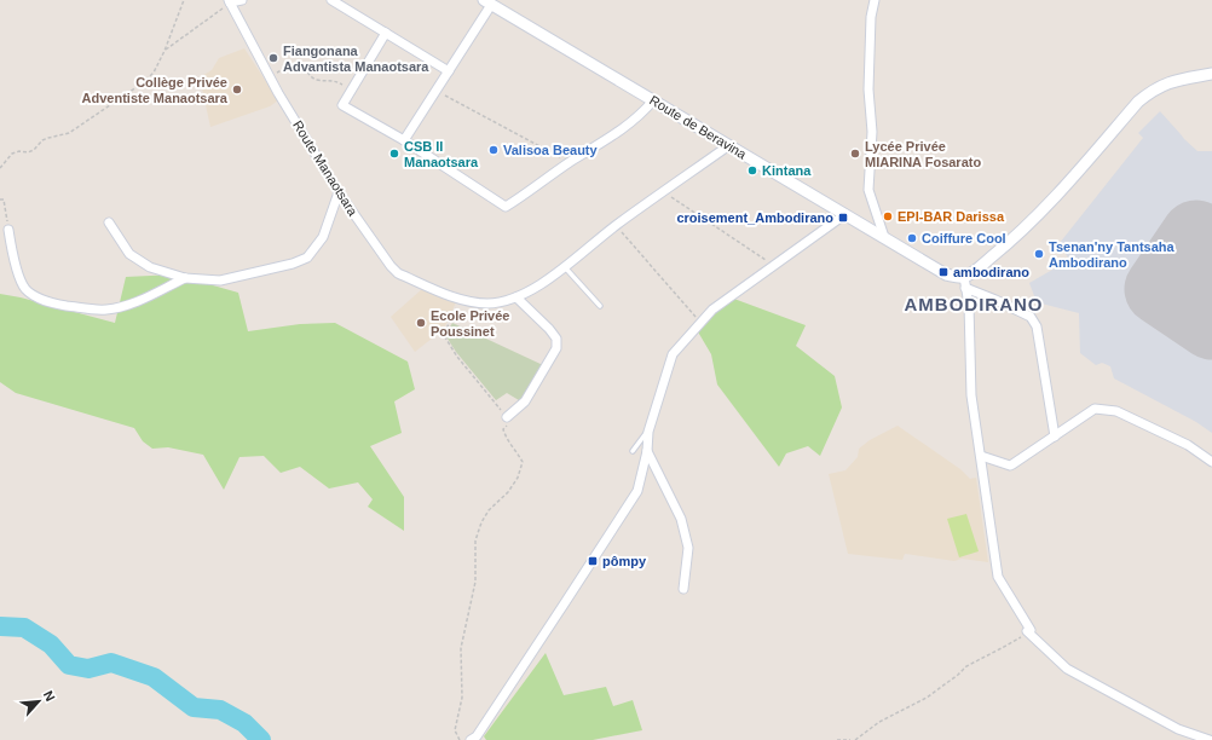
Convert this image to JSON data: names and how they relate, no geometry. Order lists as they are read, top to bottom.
{
  "streets": {
    "street": ["Route de Beravina", "Route Manaotsara"]
  },
  "crossings": [
    ["Route de Beravina", "Route Manaotsara"]
  ],
  "districts": ["AMBODIRANO"],
  "places": {
    "other": [
      "Fiangonana Advantista Manaotsara",
      "Collège Privée Adventiste Manaotsara",
      "Valisoa Beauty",
      "CSB II Manaotsara",
      "Lycée Privée MIARINA Fosarato",
      "Kintana",
      "EPI-BAR Darissa",
      "Coiffure Cool",
      "Tsenan'ny Tantsaha Ambodirano",
      "Ecole Privée Poussinet"
    ],
    "transit": ["croisement_Ambodirano", "ambodirano", "pômpy"]
  },
  "north": "top right"
}
